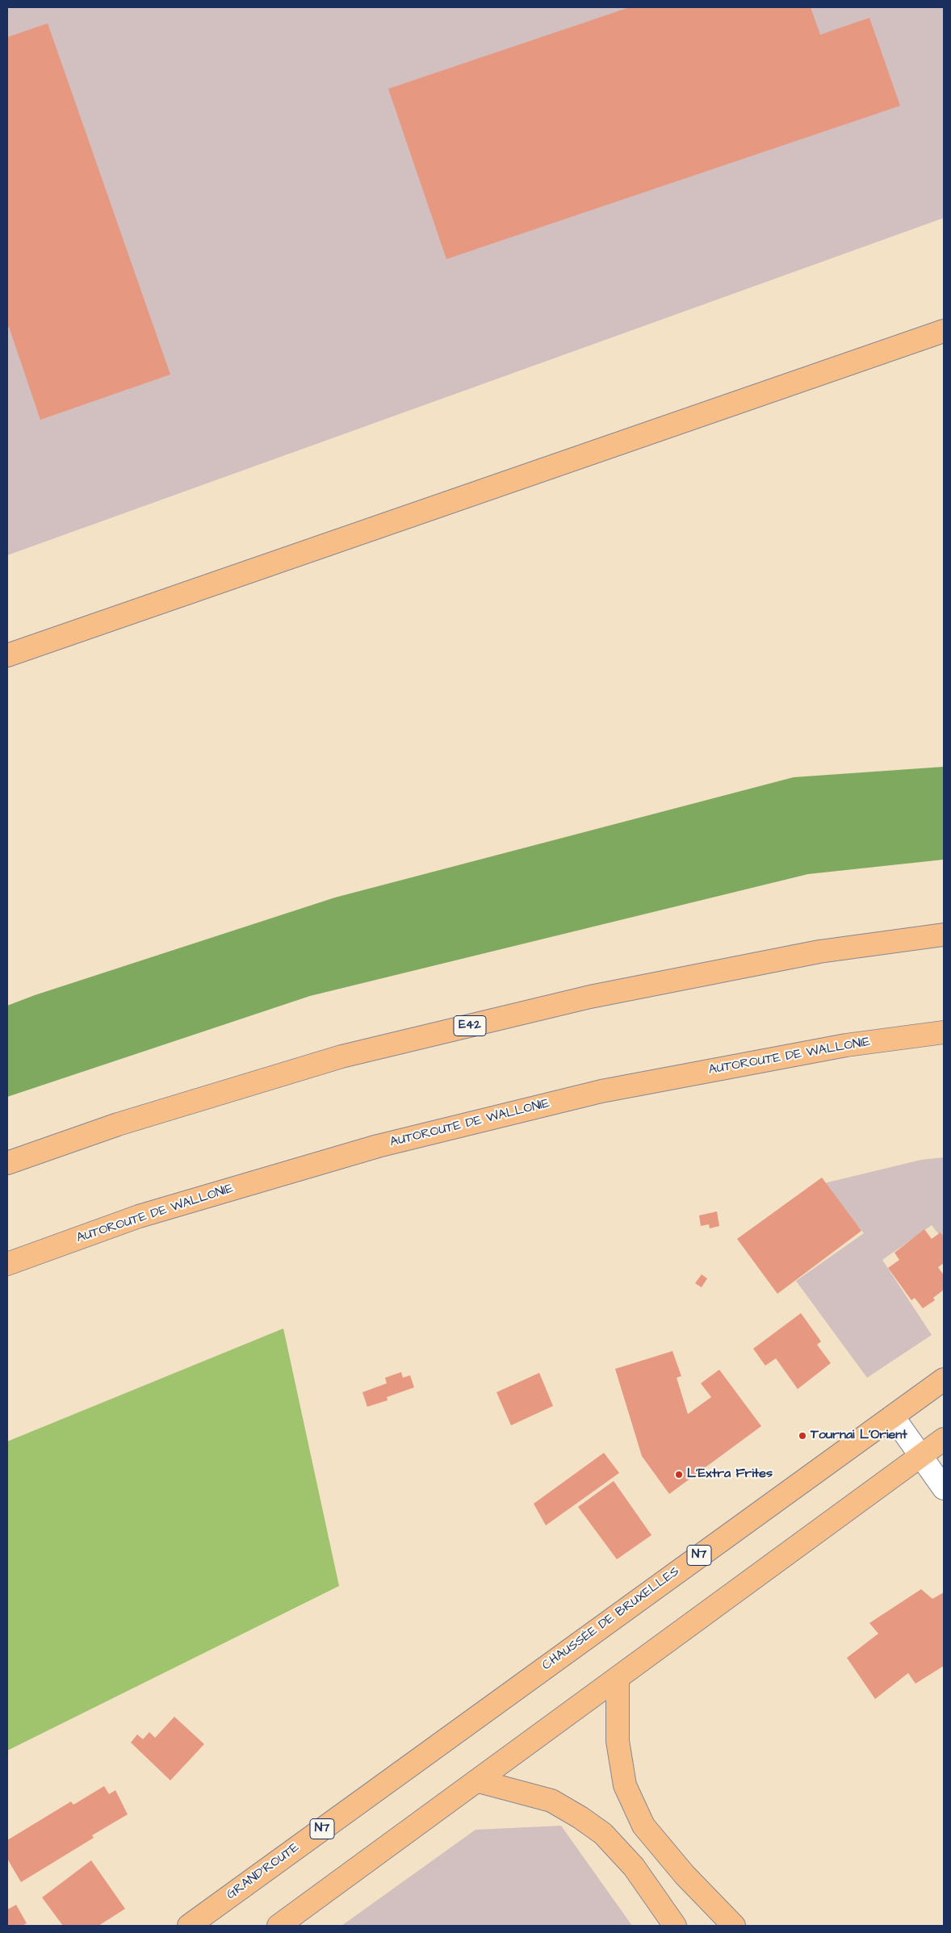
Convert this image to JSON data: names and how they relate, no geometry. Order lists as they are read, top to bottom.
{
  "streets": {
    "main road": [
      "E42",
      "AUTOROUTE DE WALLONIE",
      "N7",
      "CHAUSSÉE DE BRUXELLES",
      "GRAND'ROUTE"
    ]
  },
  "crossings": [
    ["CHAUSSÉE DE BRUXELLES", "GRAND'ROUTE"]
  ],
  "places": ["Tournai L'Orient", "L'Extra Frites"]
}
